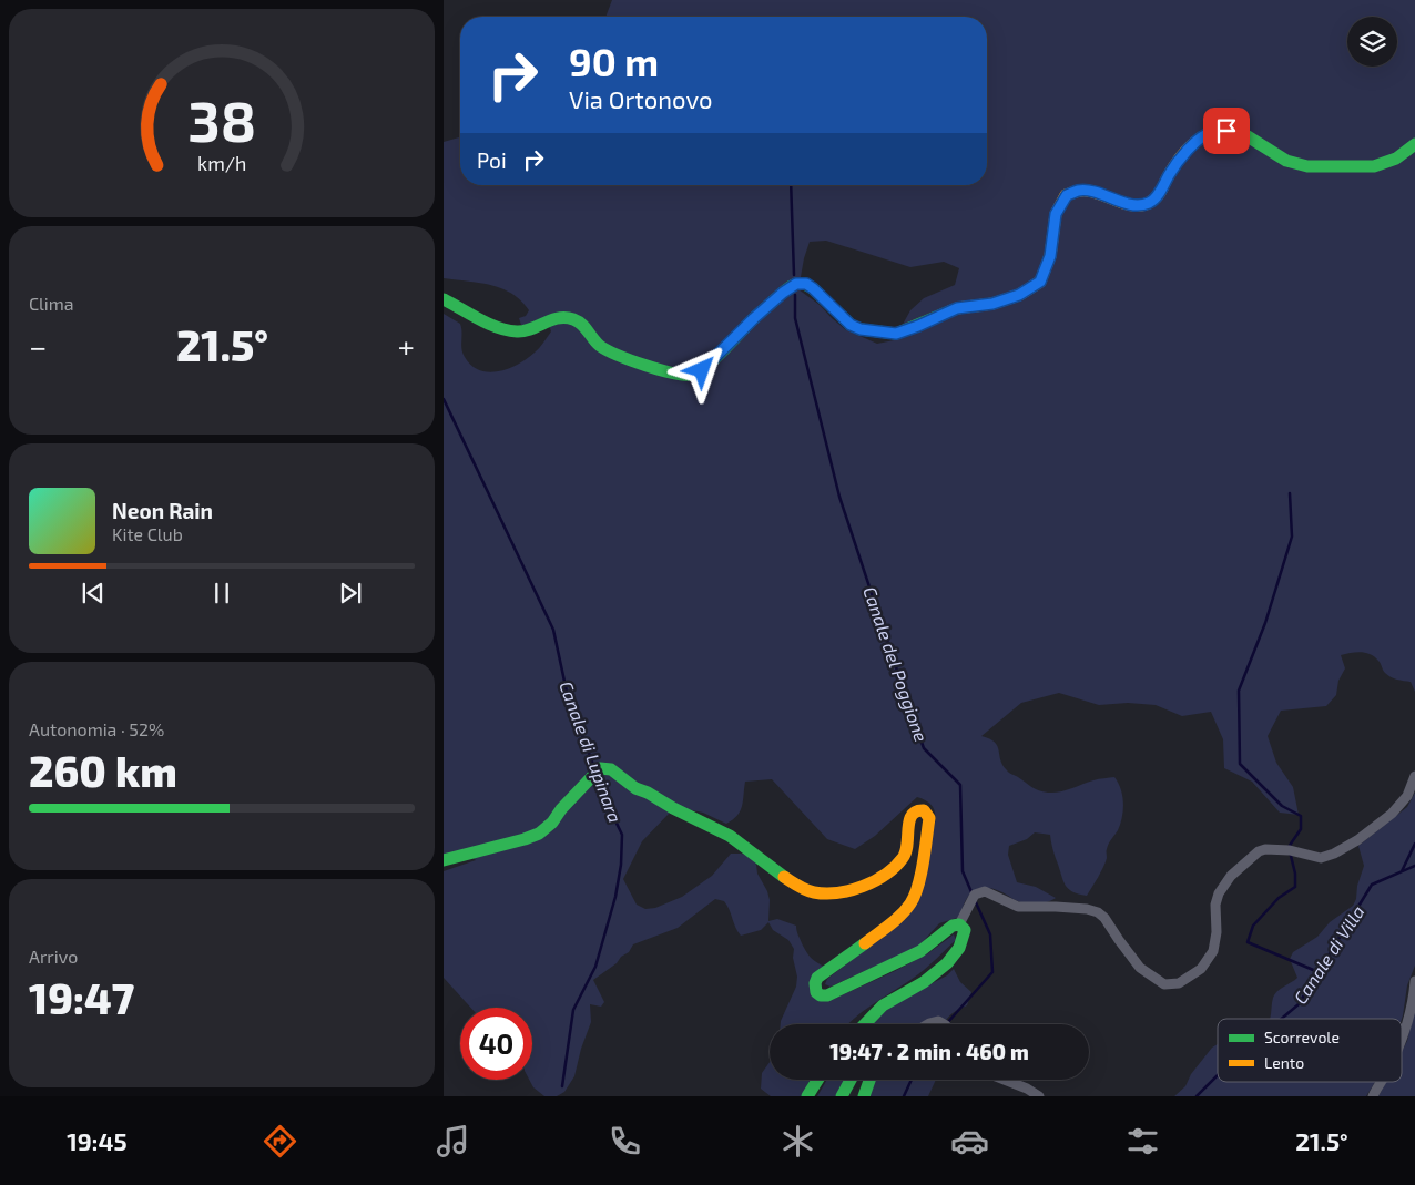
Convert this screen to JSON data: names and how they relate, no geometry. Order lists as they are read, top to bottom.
{
  "water": ["Canale del Poggione", "Canale di Lupinara", "Canale di Villa"],
  "legend": ["Scorrevole", "Lento"],
  "page": {
    "turn": ["90 m", "Via Ortonovo"],
    "then": "Poi",
    "tile": [
      "Clima",
      ["Autonomia · 52%", "260 km"],
      ["Arrivo", "19:47"]
    ],
    "heat": ["−", "21.5°", "+"],
    "song": ["Neon Rain", "Kite Club"],
    "limit": "40",
    "trip": "19:47 · 2 min · 460 m",
    "tabs": ["19:45", "21.5°"],
    "gauge": ["38", "km/h"]
  }
}
